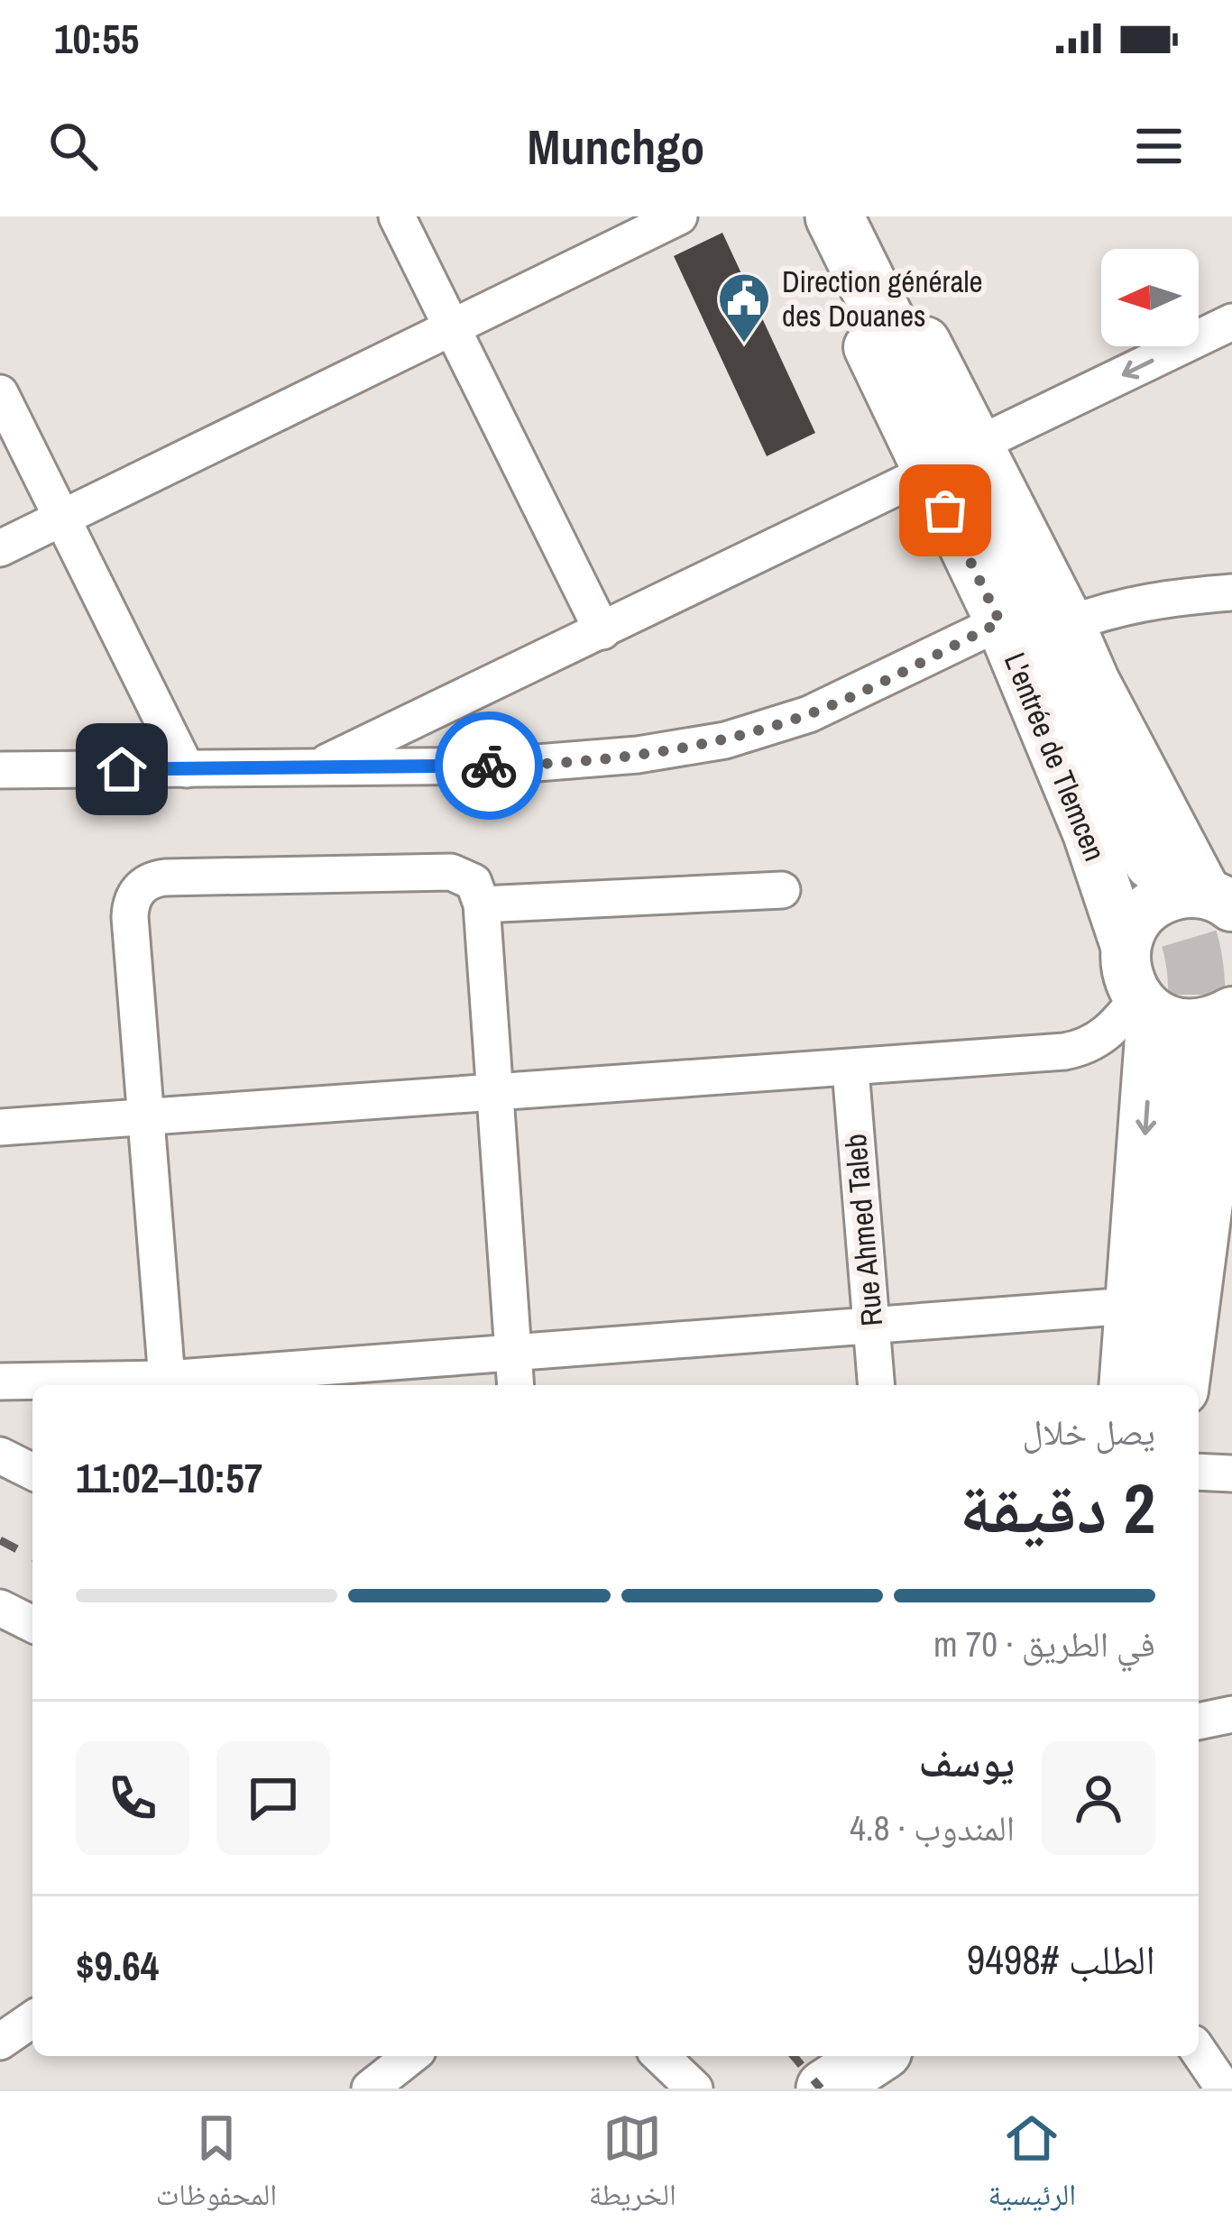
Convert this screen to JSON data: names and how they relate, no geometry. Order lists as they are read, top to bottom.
{
  "streets": {
    "main road": ["L'entrée de Tlemcen"],
    "street": ["Rue Ahmed Taleb"]
  },
  "places": {
    "public building": ["Direction générale des Douanes"]
  },
  "north": "left",
  "page": {
    "status": "10:55",
    "header": "Munchgo",
    "heading": ["2 دقيقة", "يصل خلال", "10:57–11:02"],
    "panel": [
      "يوسف",
      "المندوب · 4.8",
      "الطلب #9498",
      "$9.64"
    ],
    "bar": "في الطريق · 70 m",
    "tabs": ["الرئيسية", "الخريطة", "المحفوظات"]
  }
}
